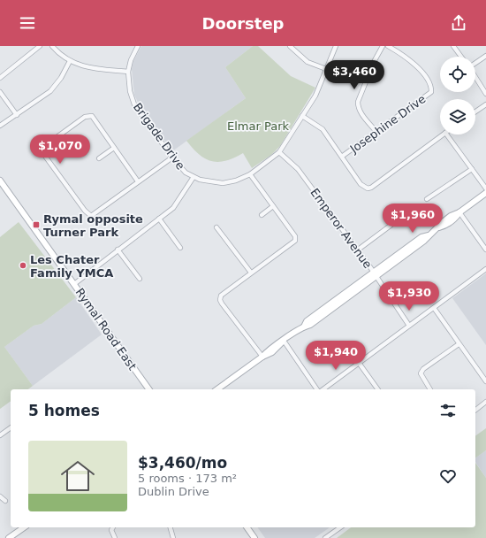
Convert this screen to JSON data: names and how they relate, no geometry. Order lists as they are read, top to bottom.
{
  "streets": {
    "main road": ["Rymal Road East"],
    "street": ["Josephine Drive", "Brigade Drive", "Emperor Avenue"]
  },
  "crossings": [
    ["Brigade Drive", "Emperor Avenue"]
  ],
  "parks": ["Elmar Park"],
  "places": {
    "transit": ["Rymal opposite Turner Park"],
    "other": ["Les Chater Family YMCA"]
  },
  "page": {
    "header": "Doorstep",
    "price": [
      "$3,460",
      "$1,070",
      "$1,960",
      "$1,930",
      "$1,940"
    ],
    "heading": "5 homes",
    "list": [
      {
        "name": "$3,460/mo",
        "note": "5 rooms · 173 m² · Dublin Drive"
      }
    ]
  }
}
